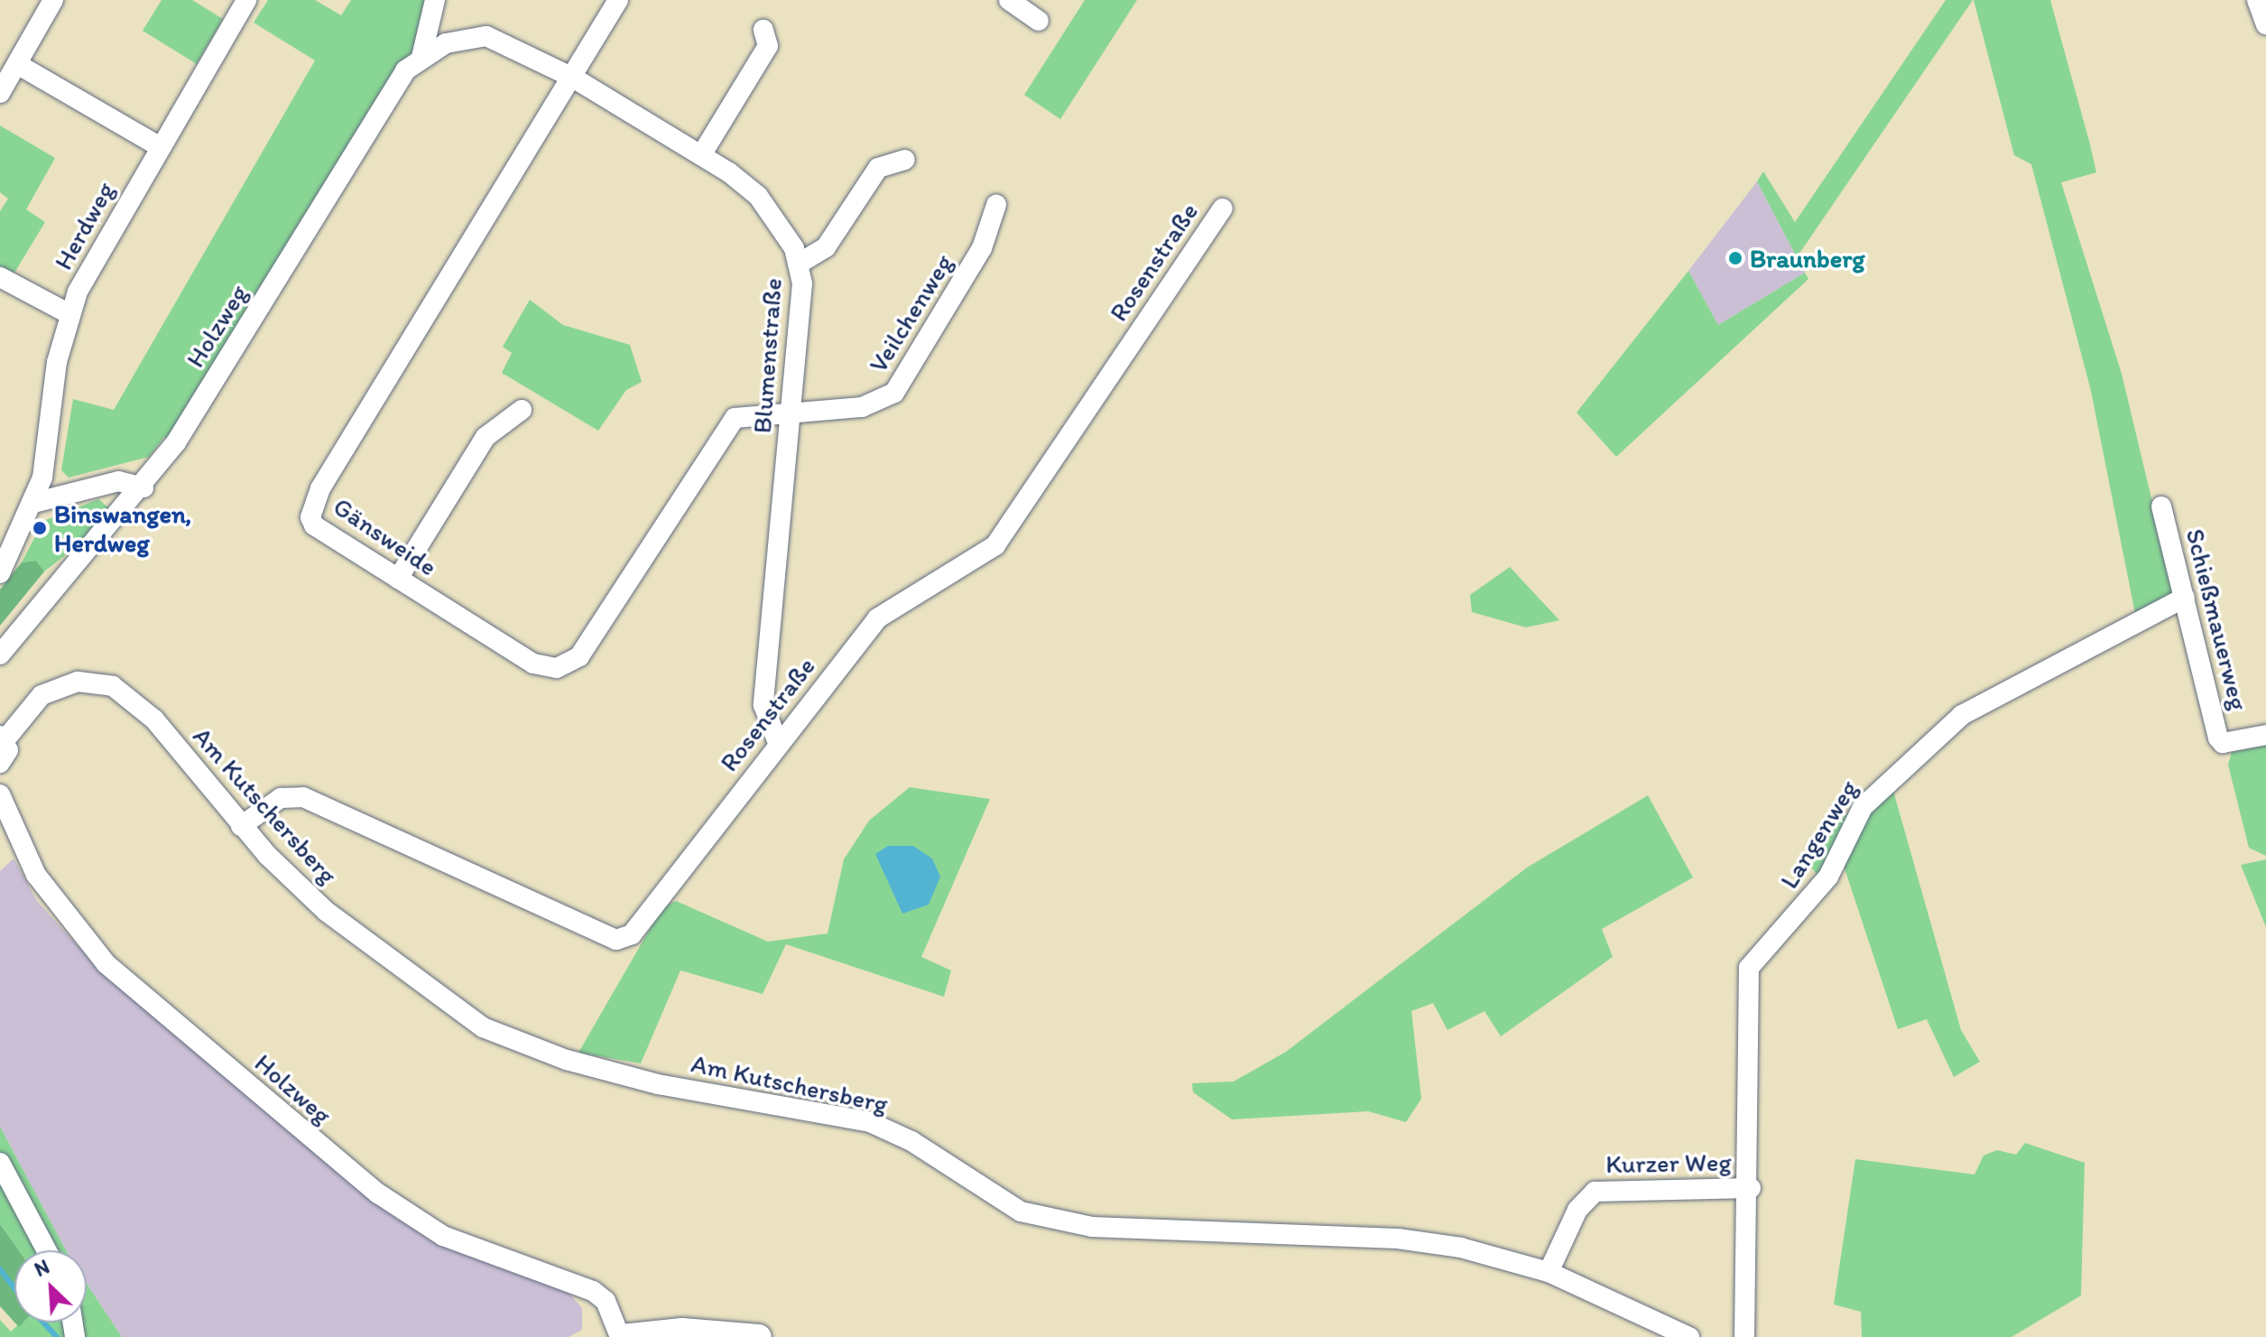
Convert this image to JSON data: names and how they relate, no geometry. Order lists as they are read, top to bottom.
{
  "streets": {
    "street": [
      "Herdweg",
      "Rosenstraße",
      "Veilchenweg",
      "Holzweg",
      "Blumenstraße",
      "Gänsweide",
      "Schießmauerweg",
      "Am Kutschersberg",
      "Langenweg",
      "Kurzer Weg"
    ]
  },
  "crossings": [
    ["Rosenstraße", "Blumenstraße"],
    ["Rosenstraße", "Am Kutschersberg"],
    ["Veilchenweg", "Blumenstraße"],
    ["Veilchenweg", "Gänsweide"],
    ["Holzweg", "Blumenstraße"],
    ["Blumenstraße", "Gänsweide"],
    ["Schießmauerweg", "Langenweg"],
    ["Am Kutschersberg", "Kurzer Weg"],
    ["Langenweg", "Kurzer Weg"]
  ],
  "places": ["Braunberg", "Binswangen, Herdweg"],
  "north": "top left"
}
